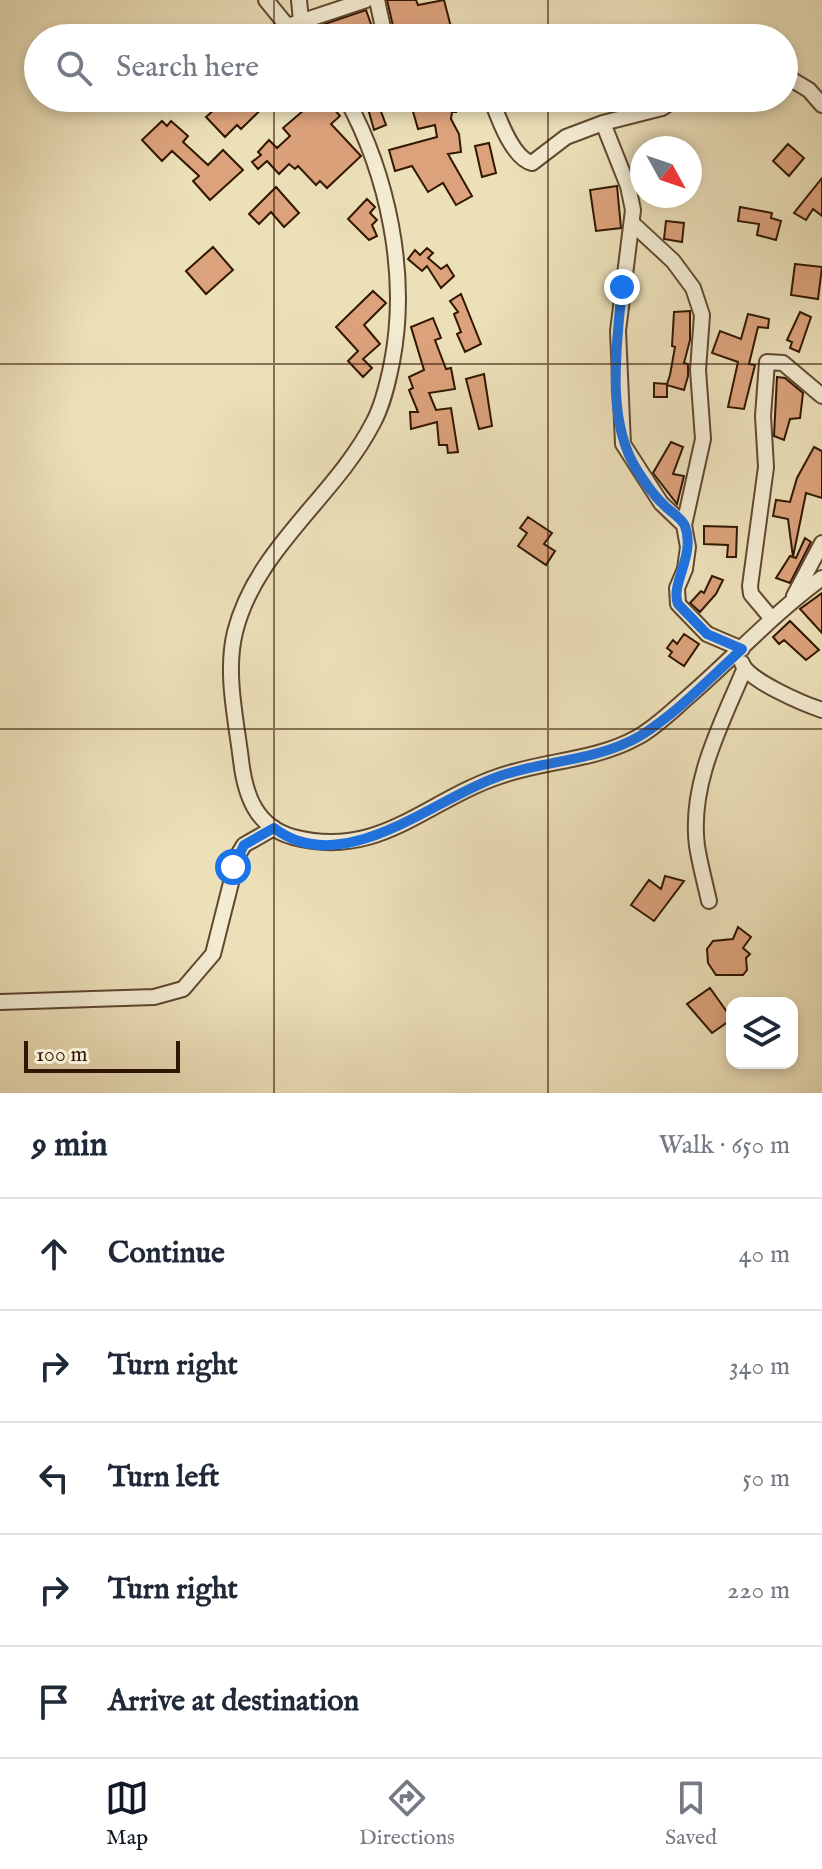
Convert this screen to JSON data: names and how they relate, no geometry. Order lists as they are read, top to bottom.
{
  "scale_bar": "100 m",
  "north": "bottom right",
  "page": {
    "search": "Search here",
    "scale": "100 m",
    "heading": ["9 min", "Walk · 650 m"],
    "list": [
      ["Continue", "40 m"],
      ["Turn right", "340 m"],
      ["Turn left", "50 m"],
      ["Turn right", "220 m"],
      "Arrive at destination"
    ],
    "nav": ["Map", "Directions", "Saved"]
  }
}
